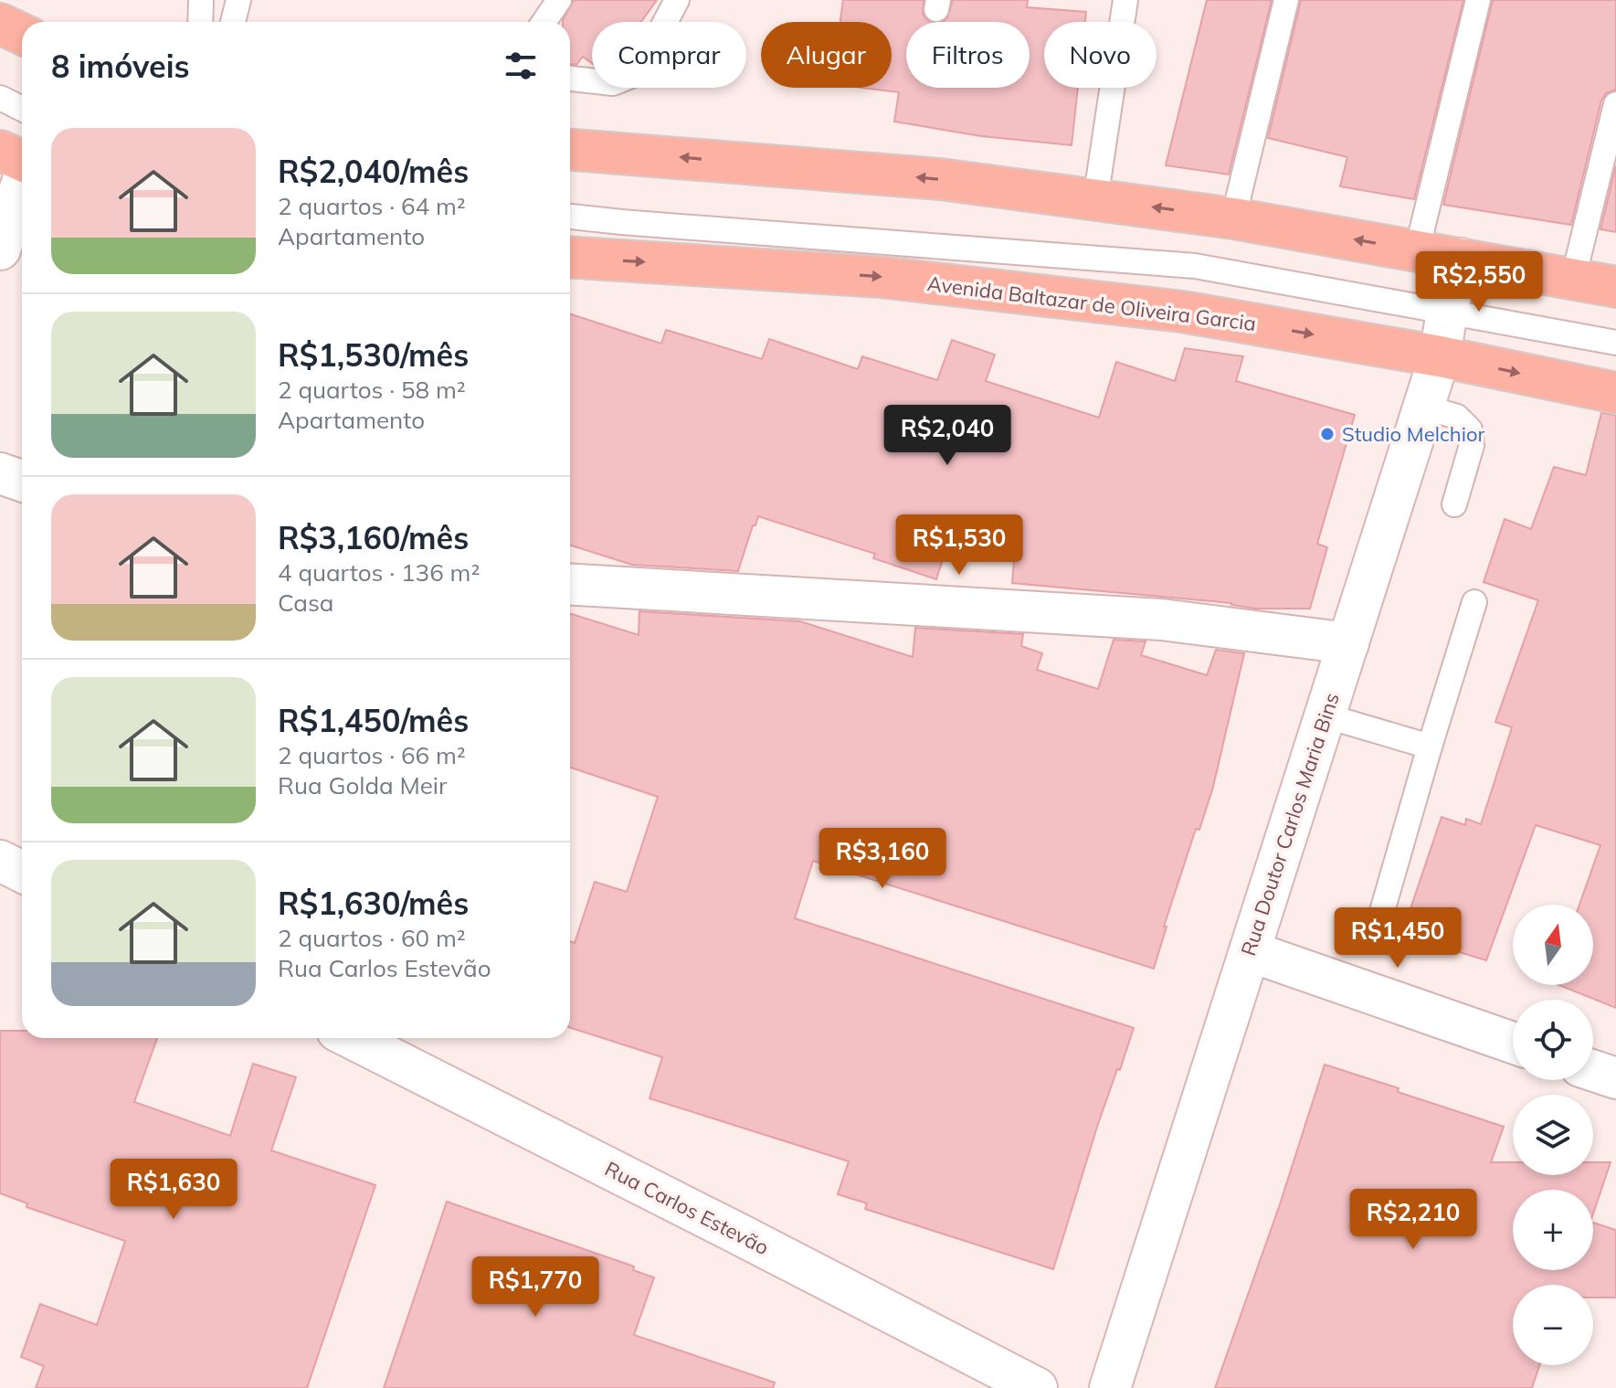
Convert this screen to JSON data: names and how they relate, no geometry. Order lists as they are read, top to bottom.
{
  "streets": {
    "main road": ["Avenida Baltazar de Oliveira Garcia"],
    "street": ["Rua Doutor Carlos Maria Bins", "Rua Carlos Estevão"]
  },
  "crossings": [
    ["Avenida Baltazar de Oliveira Garcia", "Rua Doutor Carlos Maria Bins"]
  ],
  "places": ["Studio Melchior"],
  "north": "top",
  "page": {
    "chip": [
      "Comprar",
      "Alugar",
      "Filtros",
      "Novo"
    ],
    "heading": "8 imóveis",
    "list": [
      {
        "name": "R$2,040/mês",
        "note": "2 quartos · 64 m² · Apartamento"
      },
      {
        "name": "R$1,530/mês",
        "note": "2 quartos · 58 m² · Apartamento"
      },
      {
        "name": "R$3,160/mês",
        "note": "4 quartos · 136 m² · Casa"
      },
      {
        "name": "R$1,450/mês",
        "note": "2 quartos · 66 m² · Rua Golda Meir"
      },
      {
        "name": "R$1,630/mês",
        "note": "2 quartos · 60 m² · Rua Carlos Estevão"
      }
    ],
    "price": [
      "R$2,550",
      "R$2,040",
      "R$1,530",
      "R$3,160",
      "R$1,450",
      "R$1,630",
      "R$2,210",
      "R$1,770"
    ],
    "map_buttons": ["+", "−"]
  }
}
